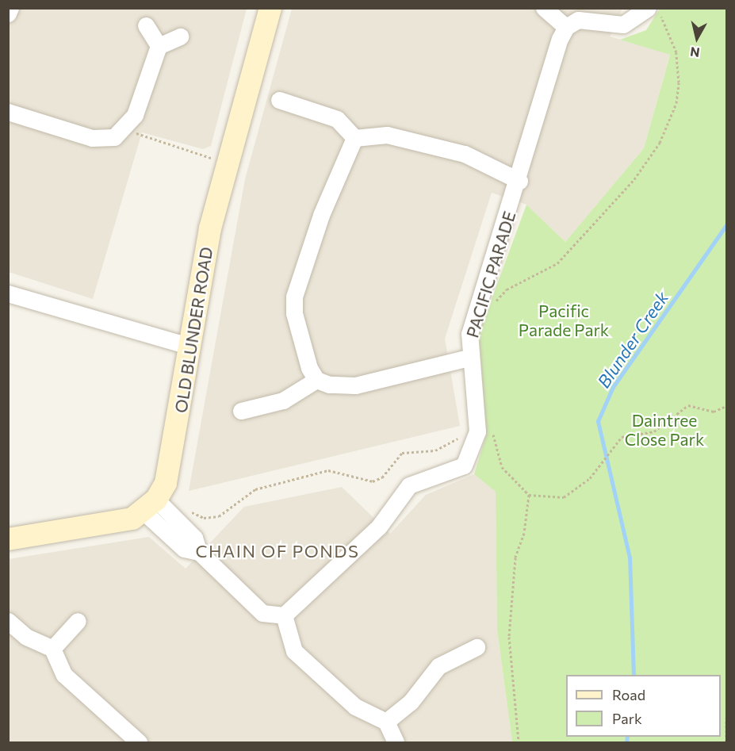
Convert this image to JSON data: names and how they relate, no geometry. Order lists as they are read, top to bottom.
{
  "streets": {
    "main road": ["OLD BLUNDER ROAD"],
    "street": ["PACIFIC PARADE"]
  },
  "districts": ["CHAIN OF PONDS"],
  "water": ["Blunder Creek"],
  "parks": ["Pacific Parade Park", "Daintree Close Park"],
  "legend": ["Road", "Park"],
  "north": "bottom"
}
